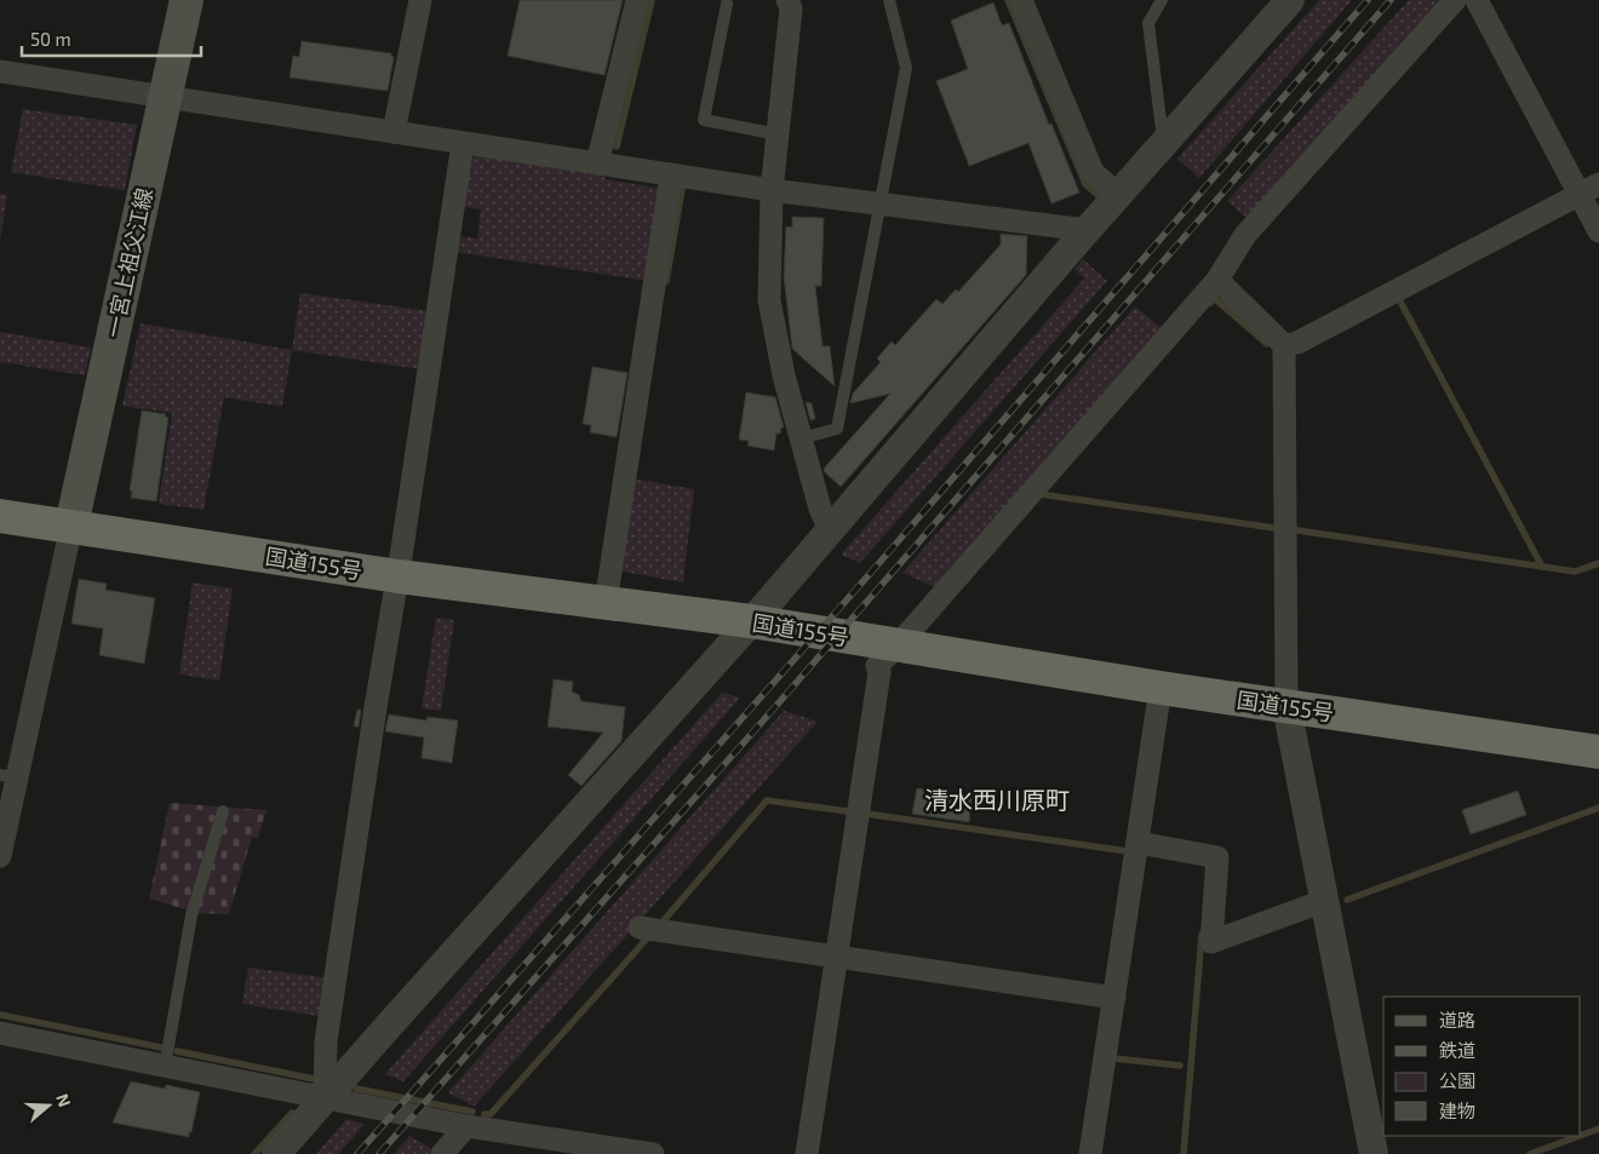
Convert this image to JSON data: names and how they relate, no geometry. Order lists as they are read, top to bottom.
{
  "streets": {
    "highway": ["国道155号"],
    "main road": ["一宮上祖父江線"]
  },
  "crossings": [
    ["一宮上祖父江線", "国道155号"]
  ],
  "districts": ["清水西川原町"],
  "legend": [
    "道路",
    "鉄道",
    "公園",
    "建物"
  ],
  "scale_bar": "50 m",
  "north": "right"
}
